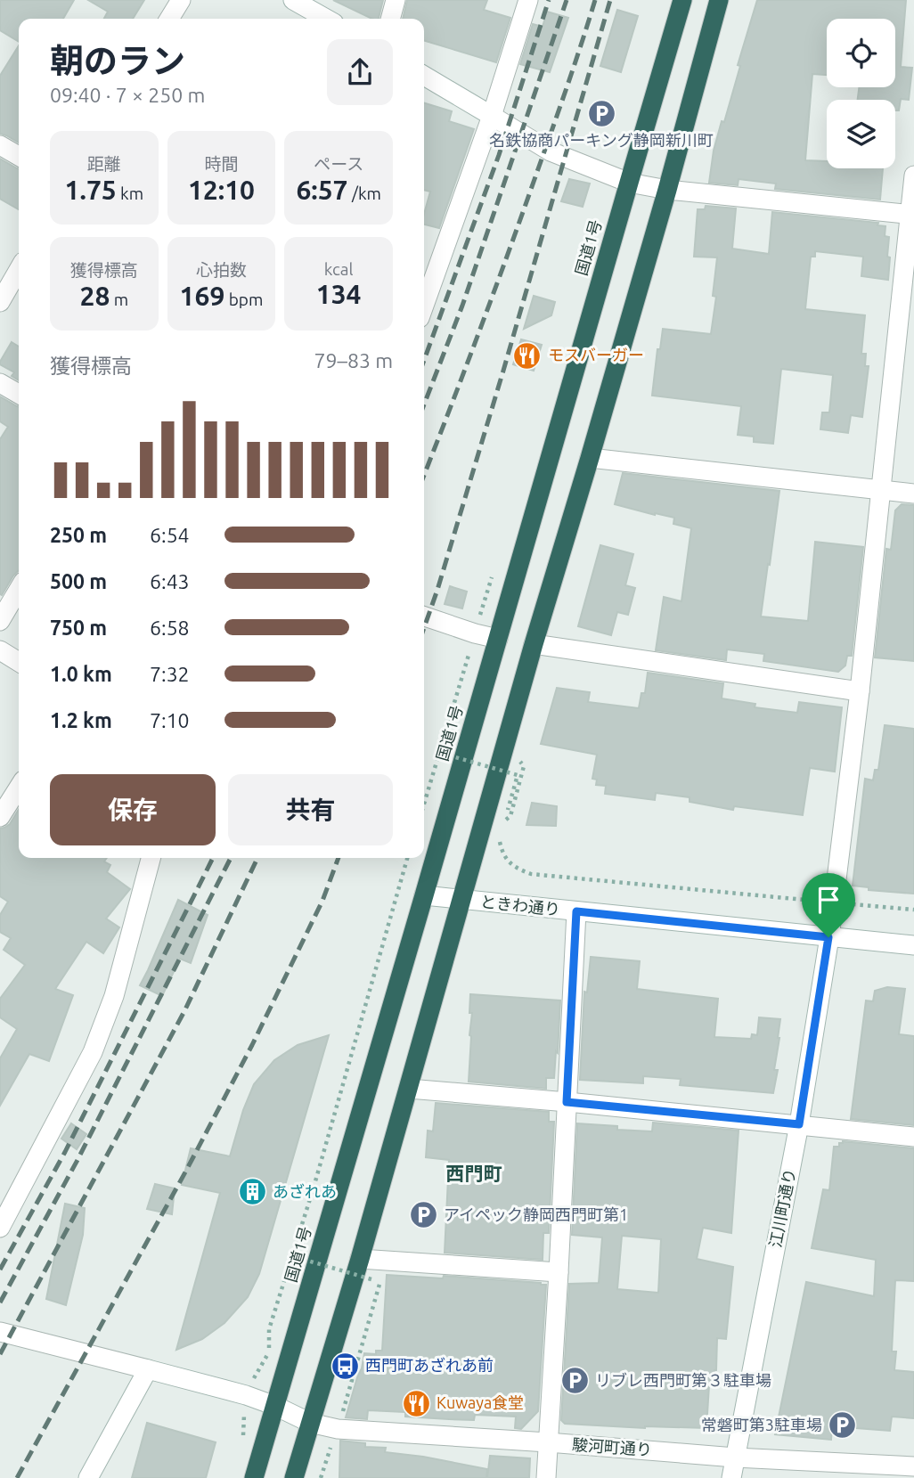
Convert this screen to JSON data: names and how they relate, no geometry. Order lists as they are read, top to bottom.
{
  "streets": {
    "highway": ["国道1号"],
    "street": ["ときわ通り", "江川町通り", "駿河町通り"]
  },
  "crossings": [
    ["国道1号", "ときわ通り"],
    ["国道1号", "駿河町通り"],
    ["ときわ通り", "江川町通り"],
    ["江川町通り", "駿河町通り"]
  ],
  "districts": ["西門町"],
  "places": {
    "parking": [
      "名鉄協商パーキング静岡新川町",
      "アイペック静岡西門町第1",
      "リブレ西門町第３駐車場",
      "常磐町第3駐車場"
    ],
    "restaurant": ["モスバーガー", "Kuwaya食堂"],
    "building": ["あざれあ"],
    "bus stop": ["西門町あざれあ前"]
  },
  "page": {
    "heading": ["朝のラン", "09:40 · 7 × 250 m"],
    "stats": [
      ["距離", "1.75 km"],
      ["時間", "12:10"],
      ["ペース", "6:57 /km"],
      ["獲得標高", "28 m"],
      ["心拍数", "169 bpm"],
      ["kcal", "134"]
    ],
    "chart": ["獲得標高", "79–83 m"],
    "list": [
      {
        "name": "250 m",
        "note": "6:54"
      },
      {
        "name": "500 m",
        "note": "6:43"
      },
      {
        "name": "750 m",
        "note": "6:58"
      },
      {
        "name": "1.0 km",
        "note": "7:32"
      },
      {
        "name": "1.2 km",
        "note": "7:10"
      }
    ],
    "buttons": ["保存", "共有"]
  }
}
